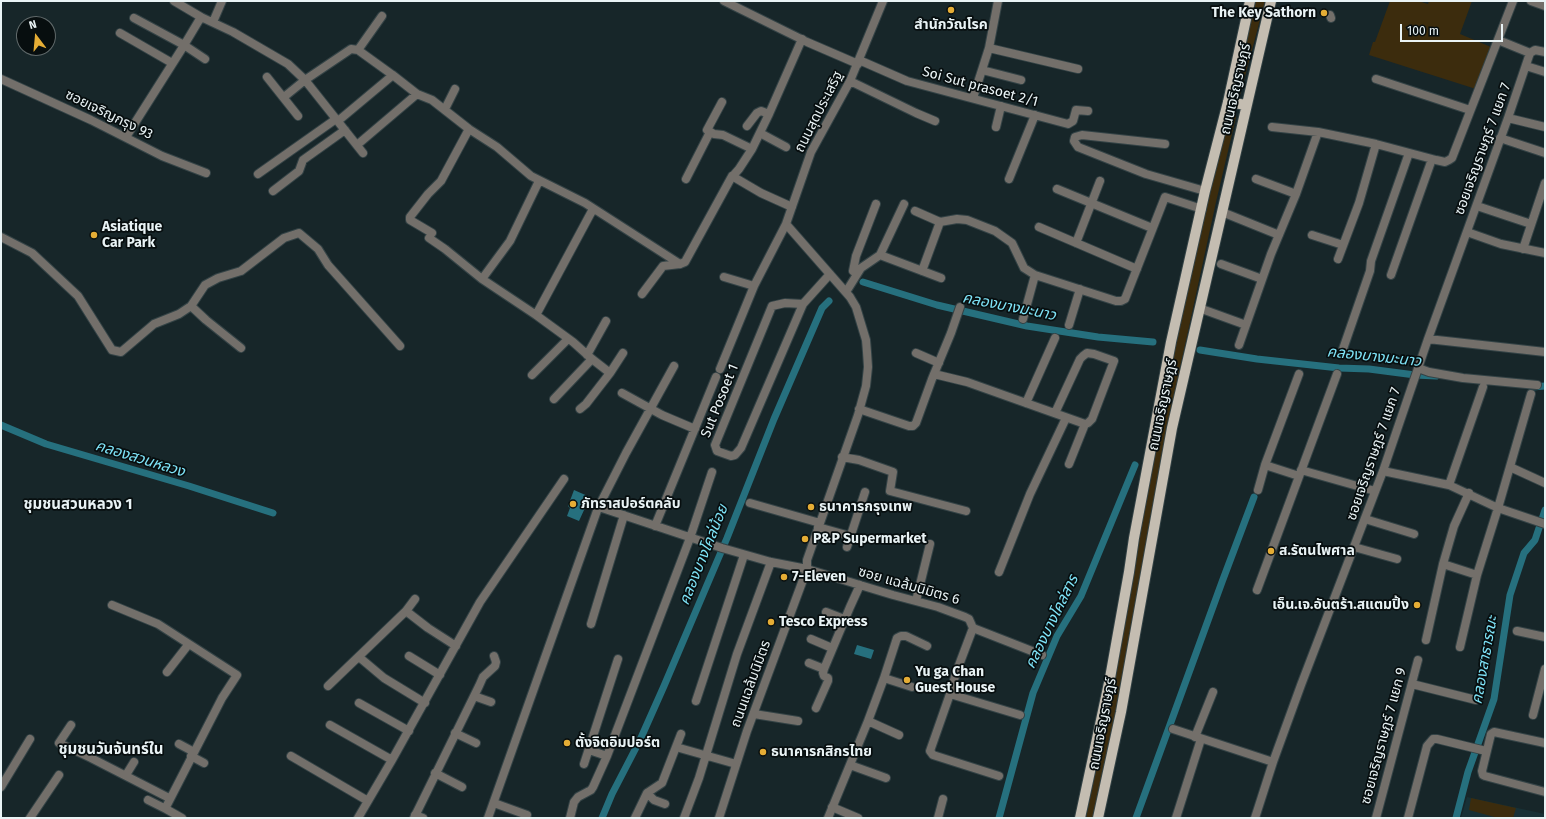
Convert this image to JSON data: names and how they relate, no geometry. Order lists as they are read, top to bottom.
{
  "streets": {
    "main road": ["ถนนเจริญราษฎร์"],
    "street": [
      "Soi Sut prasoet 2/1",
      "ถนนสุดประเสริฐ",
      "ซอยเจริญกรุง 93",
      "ซอยเจริญราษฎร์ 7 แยก 7",
      "Sut Posoet 1",
      "ซอย แฉล้มนิมิตร 6",
      "ถนนแฉล้มนิมิตร",
      "ซอยเจริญราษฎร์ 7 แยก 9"
    ]
  },
  "crossings": [
    ["Soi Sut prasoet 2/1", "ถนนสุดประเสริฐ"],
    ["ซอย แฉล้มนิมิตร 6", "ถนนแฉล้มนิมิตร"]
  ],
  "districts": ["ชุมชนสวนหลวง 1", "ชุมชนวันจันทร์ใน"],
  "water": [
    "คลองบางมะนาว",
    "คลองสวนหลวง",
    "คลองบางโคล่น้อย",
    "คลองบางโคล่สาร",
    "คลองสาธารณะ"
  ],
  "places": [
    "สำนักวัณโรค",
    "The Key Sathorn",
    "Asiatique Car Park",
    "ภัทราสปอร์ตคลับ",
    "ธนาคารกรุงเทพ",
    "P&P Supermarket",
    "ส.รัตนไพศาล",
    "7-Eleven",
    "เอ็น.เจ.อันตร้า.สแตมปิ้ง",
    "Tesco Express",
    "Yu ga Chan Guest House",
    "ตั้งจิตอิมปอร์ต",
    "ธนาคารกสิกรไทย"
  ],
  "scale_bar": "100 m",
  "north": "top"
}
